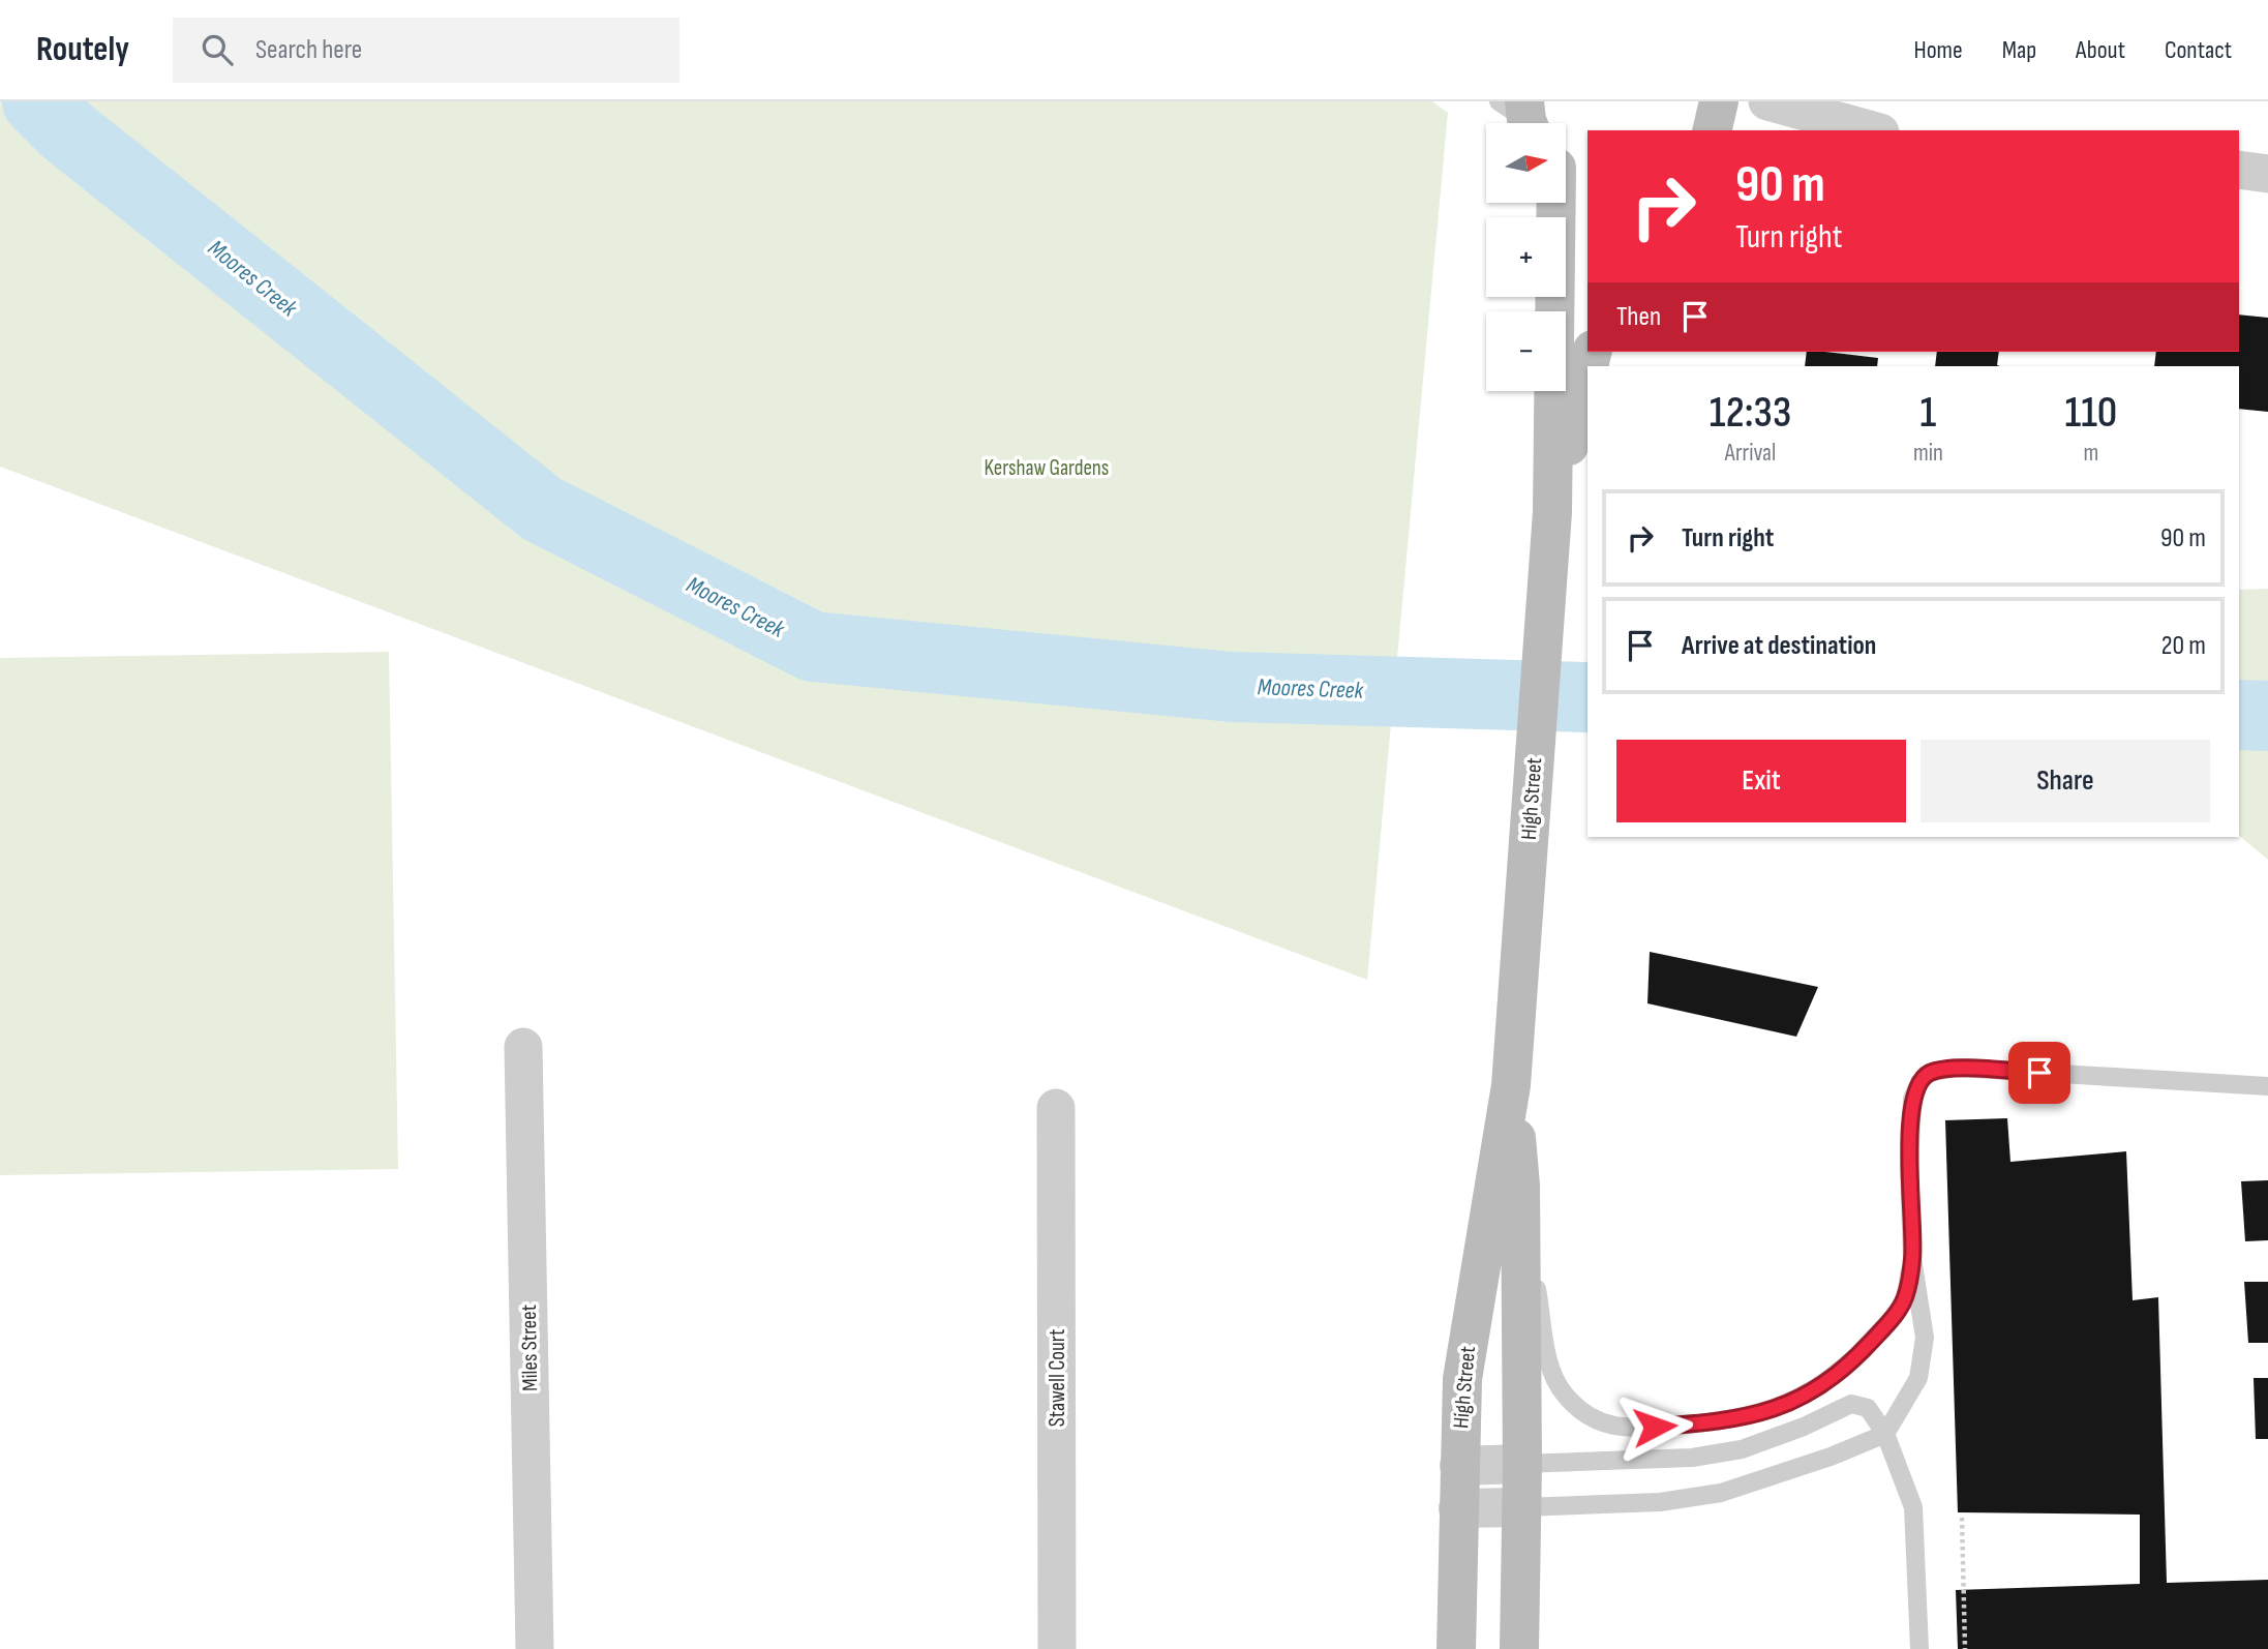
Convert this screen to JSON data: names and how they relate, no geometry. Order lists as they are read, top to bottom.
{
  "streets": {
    "main road": ["High Street"],
    "street": ["Miles Street", "Stawell Court"]
  },
  "water": ["Moores Creek"],
  "parks": ["Kershaw Gardens"],
  "north": "right",
  "page": {
    "header": "Routely",
    "search": "Search here",
    "nav": [
      "Home",
      "Map",
      "About",
      "Contact"
    ],
    "map_buttons": ["+", "−"],
    "turn": ["90 m", "Turn right"],
    "then": "Then",
    "eta": [
      "12:33",
      "Arrival",
      "1",
      "min",
      "110",
      "m"
    ],
    "list": [
      {
        "name": "Turn right",
        "value": "90 m"
      },
      {
        "name": "Arrive at destination",
        "value": "20 m"
      }
    ],
    "buttons": ["Exit", "Share"]
  }
}
